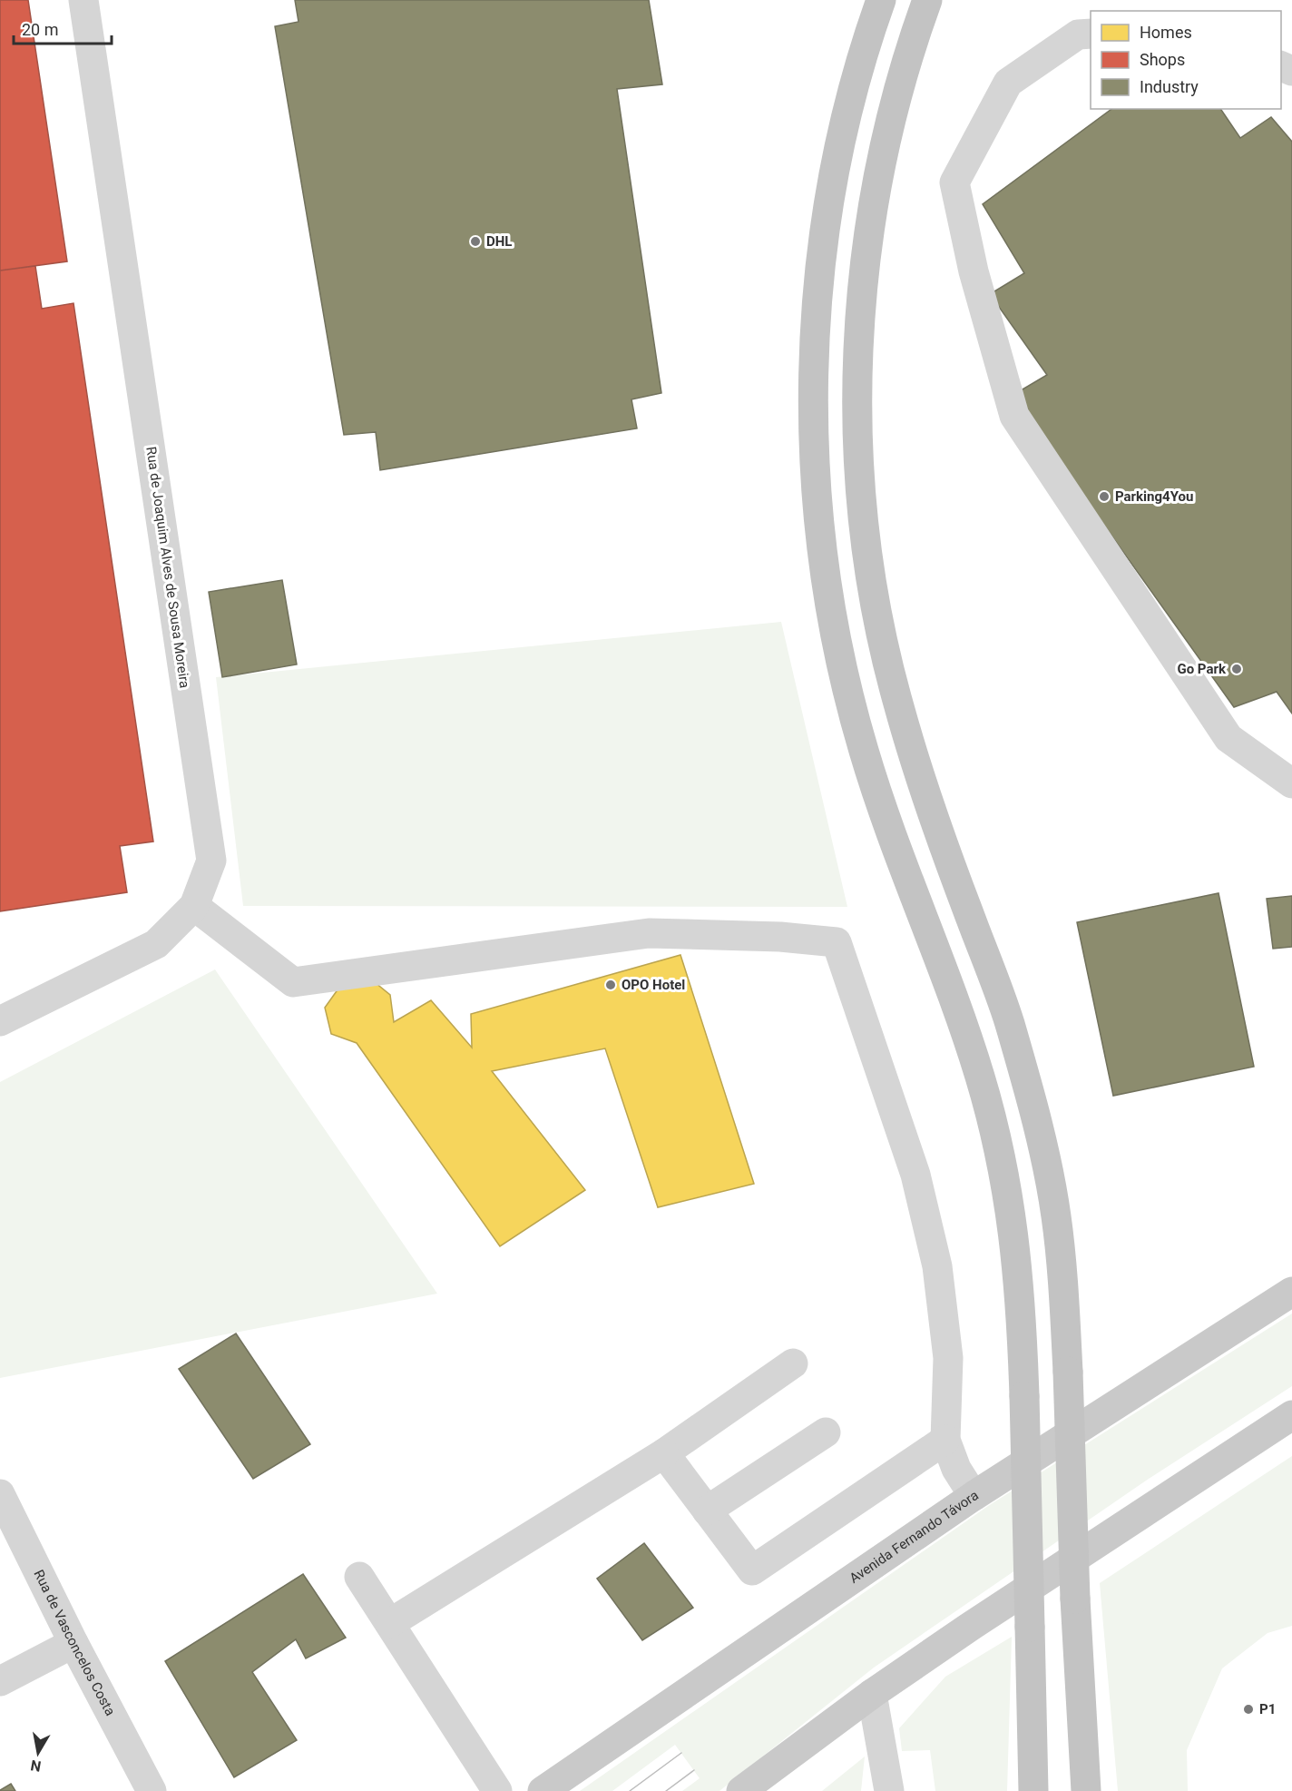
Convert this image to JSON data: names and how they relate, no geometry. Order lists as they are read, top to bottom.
{
  "streets": {
    "main road": ["Avenida Fernando Távora"],
    "street": ["Rua de Joaquim Alves de Sousa Moreira", "Rua de Vasconcelos Costa"]
  },
  "places": [
    "DHL",
    "Parking4You",
    "Go Park",
    "OPO Hotel",
    "P1"
  ],
  "legend": ["Homes", "Shops", "Industry"],
  "scale_bar": "20 m",
  "north": "bottom"
}
